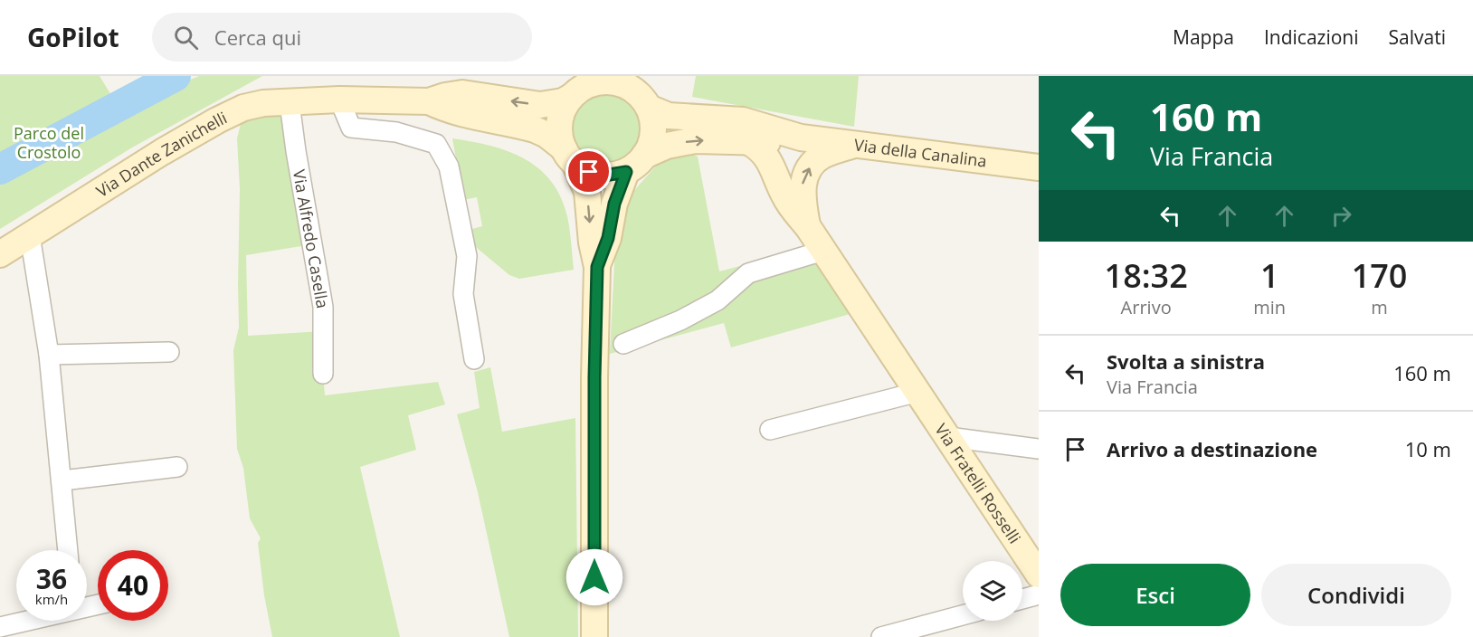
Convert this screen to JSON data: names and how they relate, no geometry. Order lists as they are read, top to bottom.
{
  "streets": {
    "street": [
      "Via della Canalina",
      "Via Dante Zanichelli",
      "Via Alfredo Casella",
      "Via Fratelli Rosselli"
    ]
  },
  "crossings": [
    ["Via della Canalina", "Via Fratelli Rosselli"],
    ["Via Dante Zanichelli", "Via Alfredo Casella"]
  ],
  "parks": ["Parco del Crostolo"],
  "page": {
    "header": "GoPilot",
    "search": "Cerca qui",
    "nav": ["Mappa", "Indicazioni", "Salvati"],
    "turn": ["160 m", "Via Francia"],
    "eta": [
      "18:32",
      "Arrivo",
      "1",
      "min",
      "170",
      "m"
    ],
    "list": [
      {
        "name": "Svolta a sinistra",
        "note": "Via Francia",
        "value": "160 m"
      },
      {
        "name": "Arrivo a destinazione",
        "value": "10 m"
      }
    ],
    "speed": "36 km/h",
    "limit": "40",
    "buttons": ["Esci", "Condividi"]
  }
}
